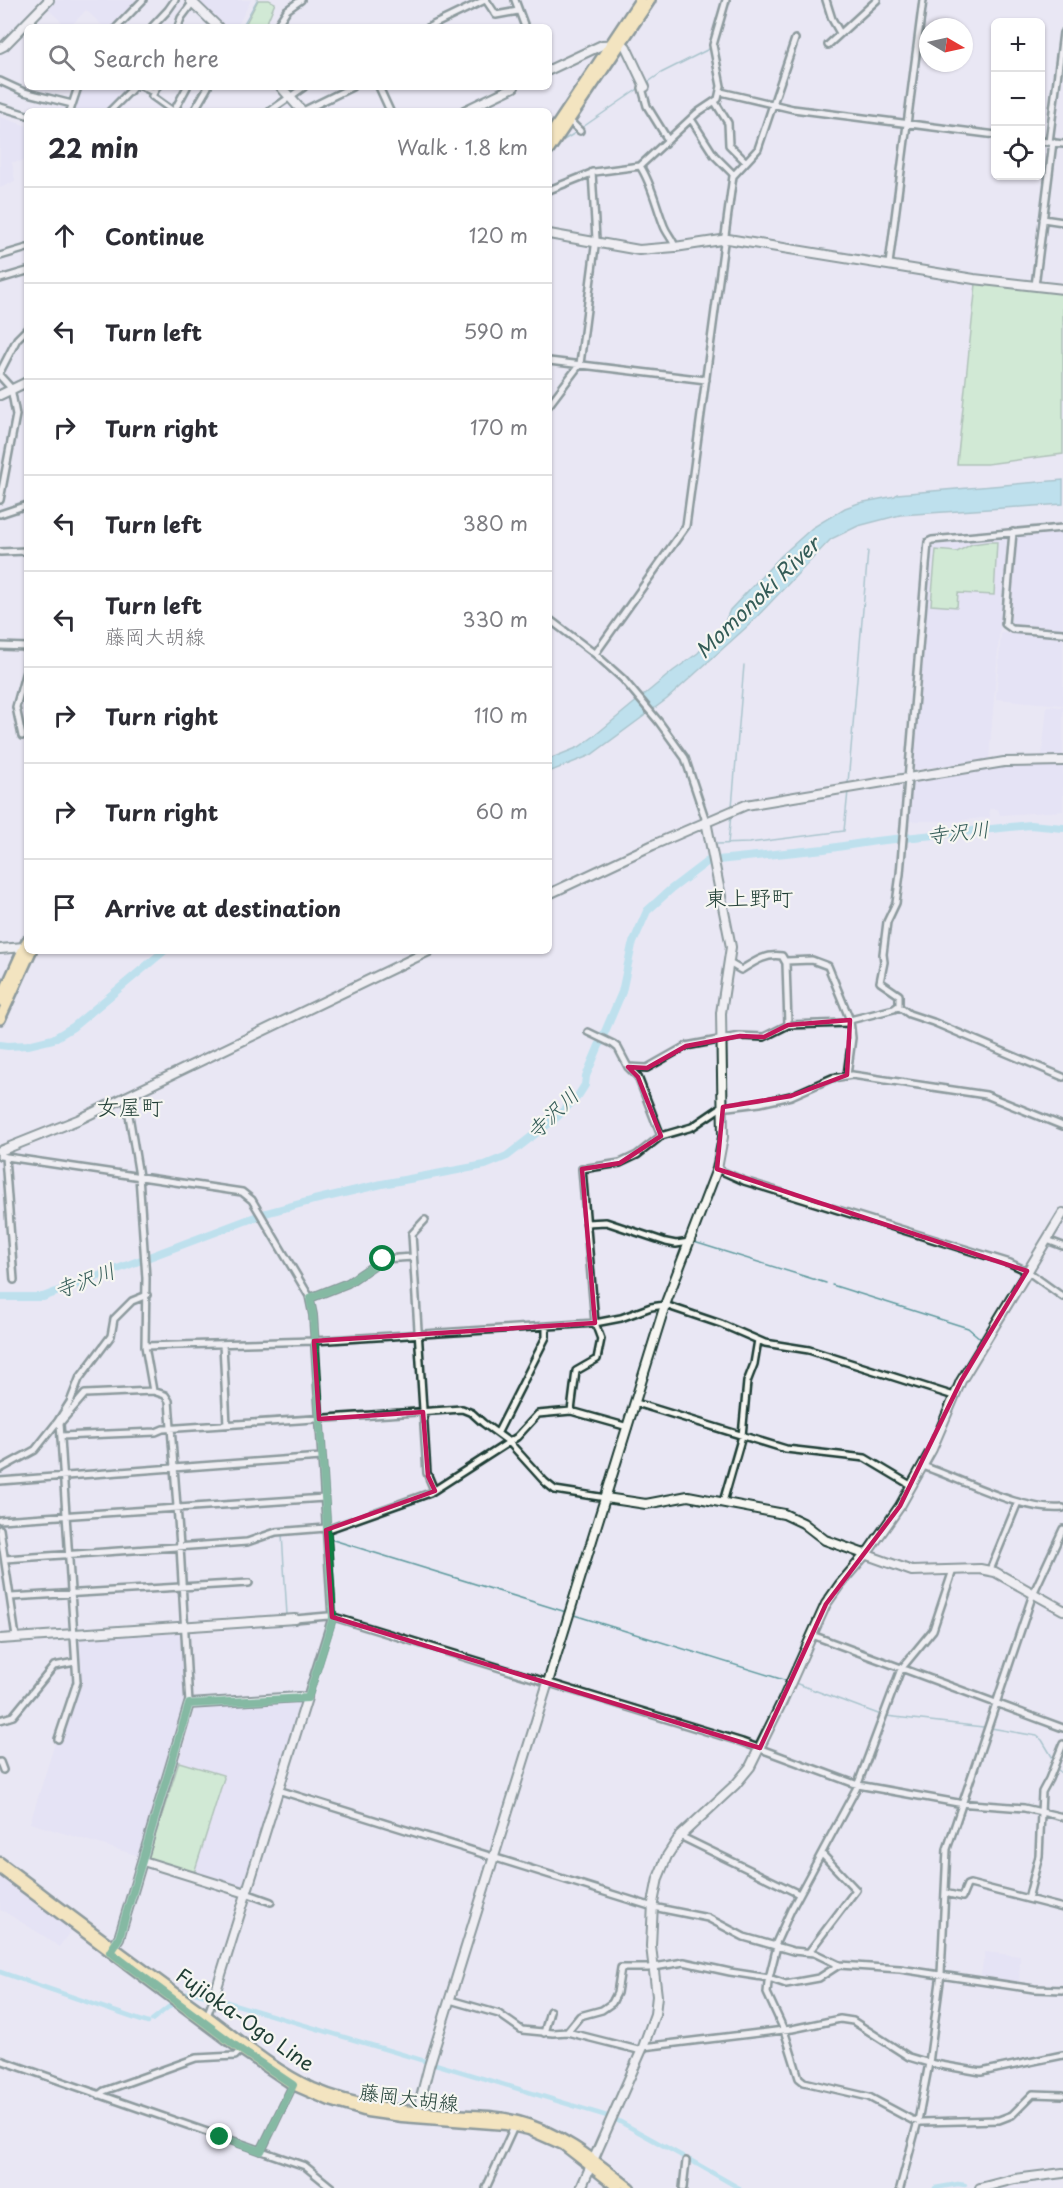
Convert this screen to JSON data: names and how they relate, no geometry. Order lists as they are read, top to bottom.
{
  "streets": {
    "main road": ["Fujioka-Ogo Line", "藤岡大胡線"]
  },
  "crossings": [
    ["Fujioka-Ogo Line", "藤岡大胡線"]
  ],
  "districts": ["東上野町", "女屋町"],
  "water": ["Momonoki River", "寺沢川"],
  "north": "right",
  "page": {
    "map_buttons": ["+", "−"],
    "search": "Search here",
    "heading": ["22 min", "Walk · 1.8 km"],
    "list": [
      ["Continue", "120 m"],
      ["Turn left", "590 m"],
      ["Turn right", "170 m"],
      ["Turn left", "380 m"],
      ["Turn left", "藤岡大胡線", "330 m"],
      ["Turn right", "110 m"],
      ["Turn right", "60 m"],
      "Arrive at destination"
    ]
  }
}
